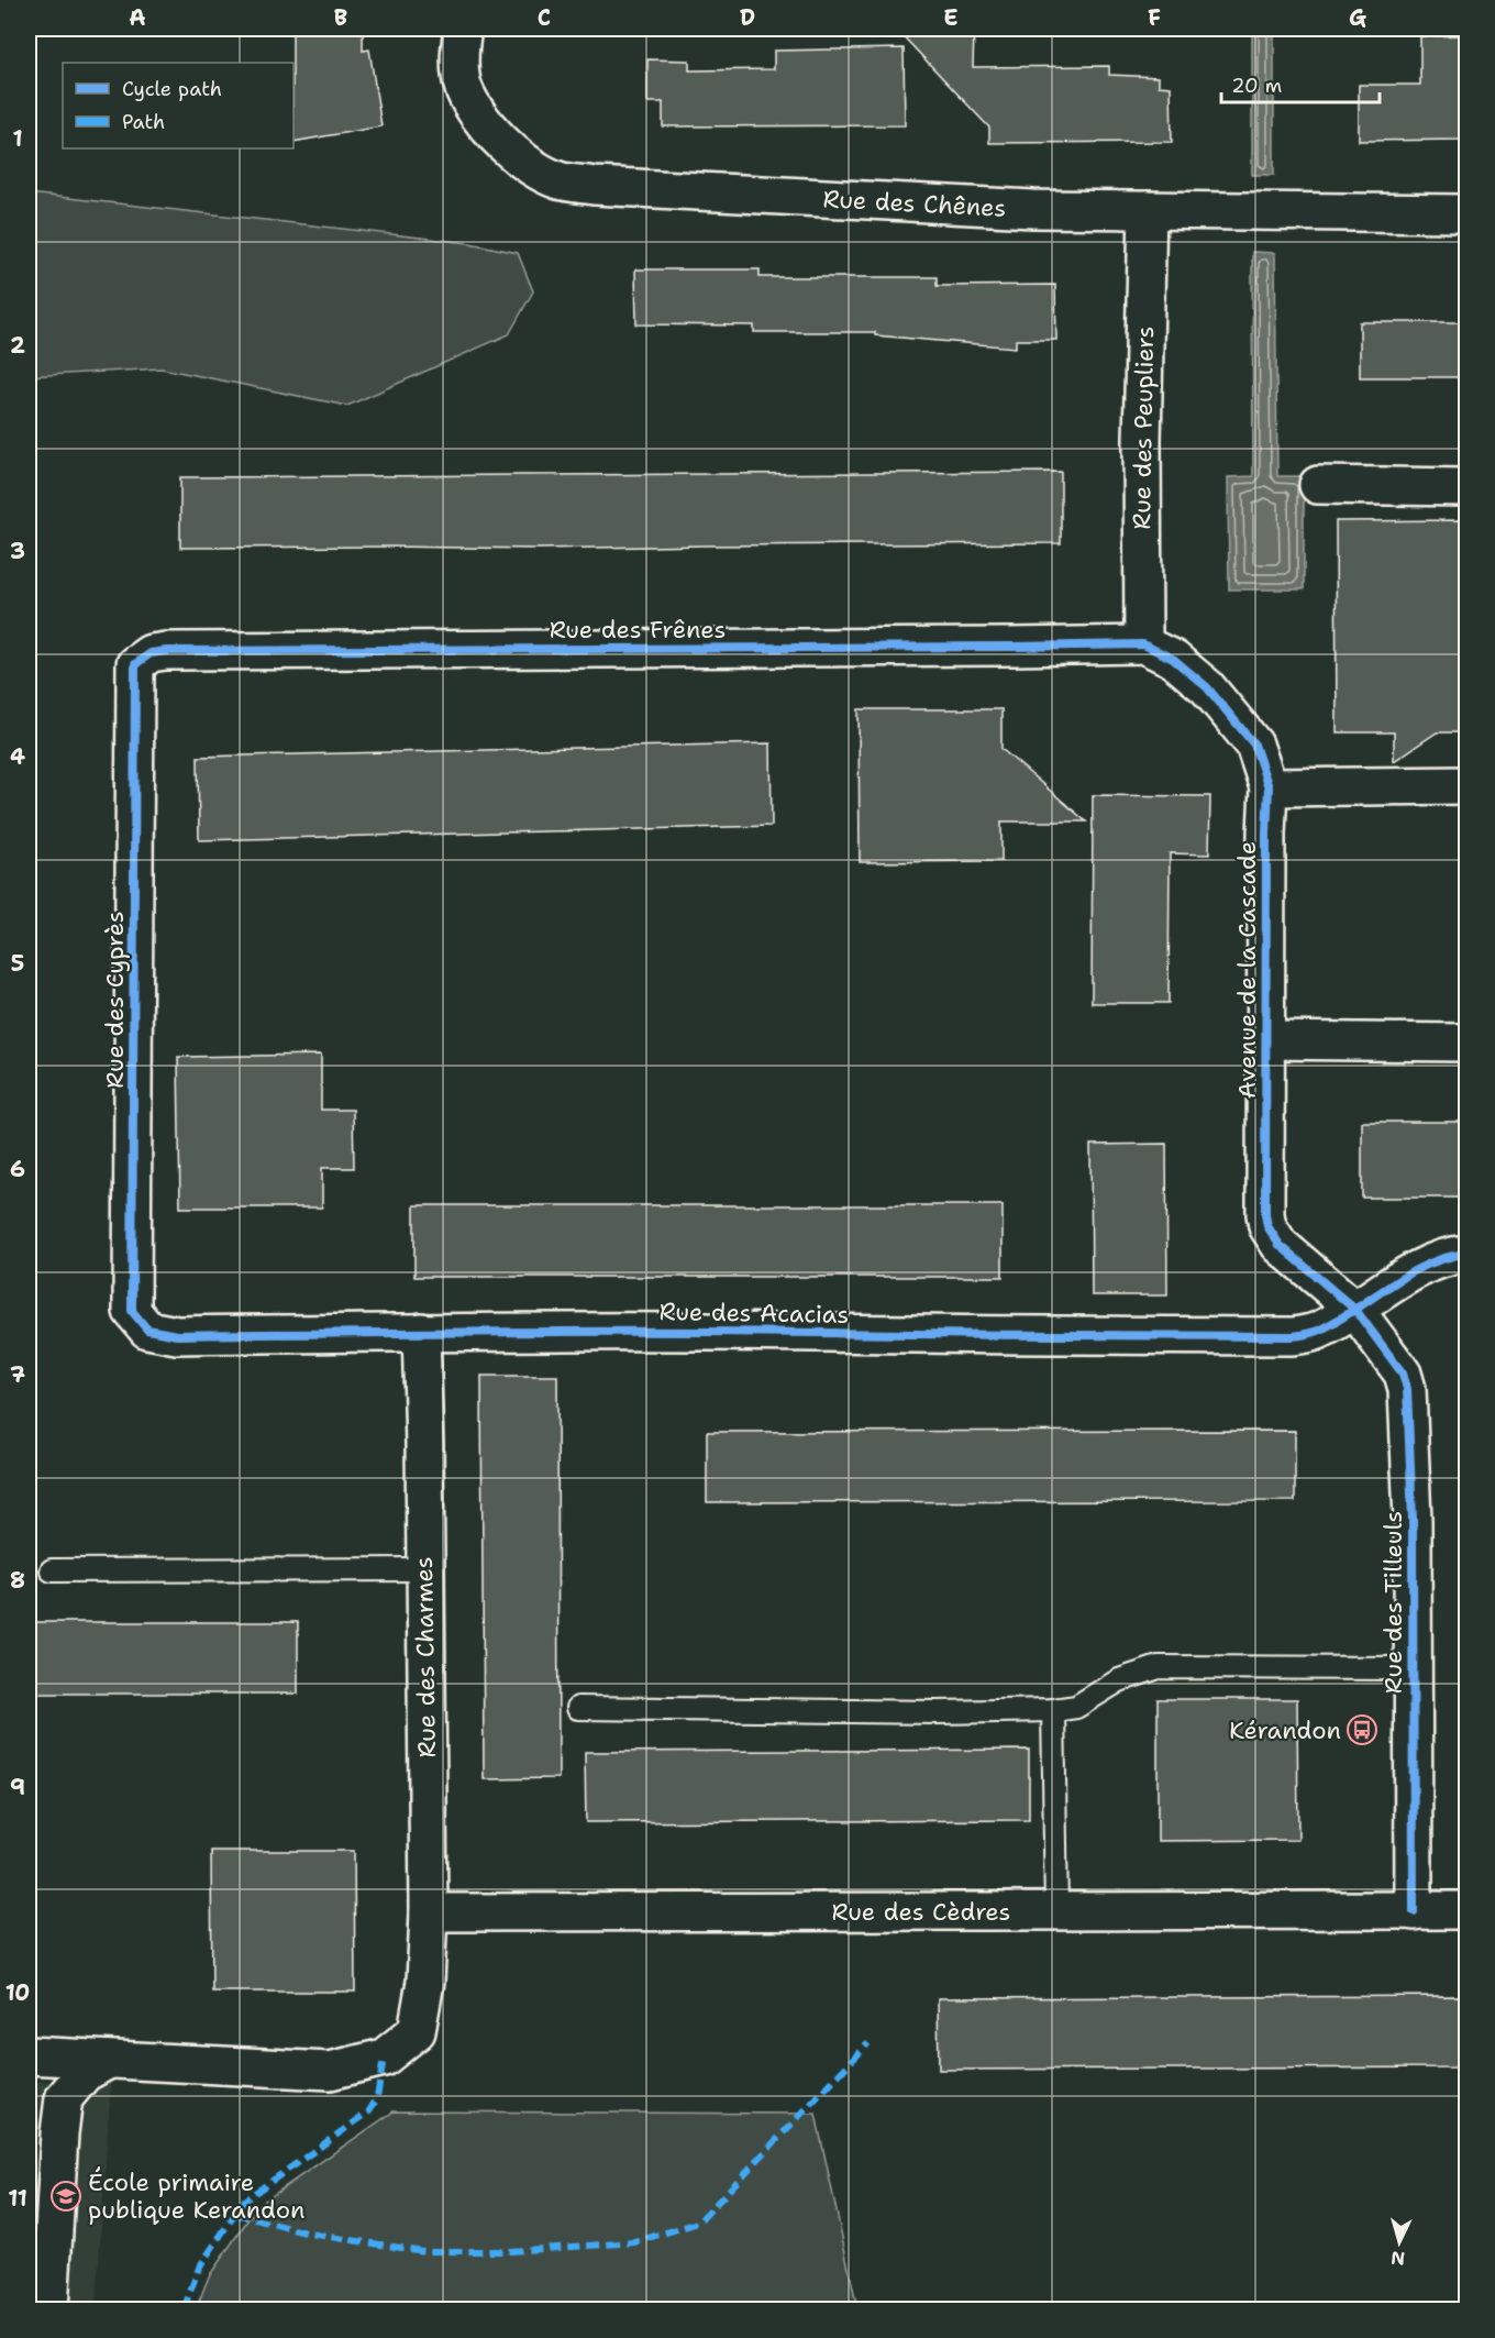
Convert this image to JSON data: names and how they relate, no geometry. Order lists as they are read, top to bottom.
{
  "streets": {
    "street": [
      "Rue des Chênes",
      "Rue des Peupliers",
      "Rue des Frênes",
      "Avenue de la Cascade",
      "Rue des Cyprès",
      "Rue des Acacias",
      "Rue des Tilleuls",
      "Rue des Charmes",
      "Rue des Cèdres"
    ]
  },
  "crossings": [
    ["Rue des Chênes", "Rue des Peupliers"],
    ["Rue des Peupliers", "Rue des Frênes"],
    ["Rue des Peupliers", "Avenue de la Cascade"],
    ["Rue des Frênes", "Avenue de la Cascade"],
    ["Rue des Frênes", "Rue des Cyprès"],
    ["Avenue de la Cascade", "Rue des Acacias"],
    ["Avenue de la Cascade", "Rue des Tilleuls"],
    ["Rue des Cyprès", "Rue des Acacias"],
    ["Rue des Acacias", "Rue des Tilleuls"],
    ["Rue des Acacias", "Rue des Charmes"],
    ["Rue des Tilleuls", "Rue des Cèdres"],
    ["Rue des Charmes", "Rue des Cèdres"]
  ],
  "places": {
    "bus stop": ["Kérandon"],
    "school or university": ["École primaire publique Kerandon"]
  },
  "legend": ["Cycle path", "Path"],
  "scale_bar": "20 m",
  "north": "bottom",
  "grid": {
    "columns": [
      "A",
      "B",
      "C",
      "D",
      "E",
      "F",
      "G"
    ],
    "rows": [
      "1",
      "2",
      "3",
      "4",
      "5",
      "6",
      "7",
      "8",
      "9",
      "10",
      "11"
    ]
  }
}
